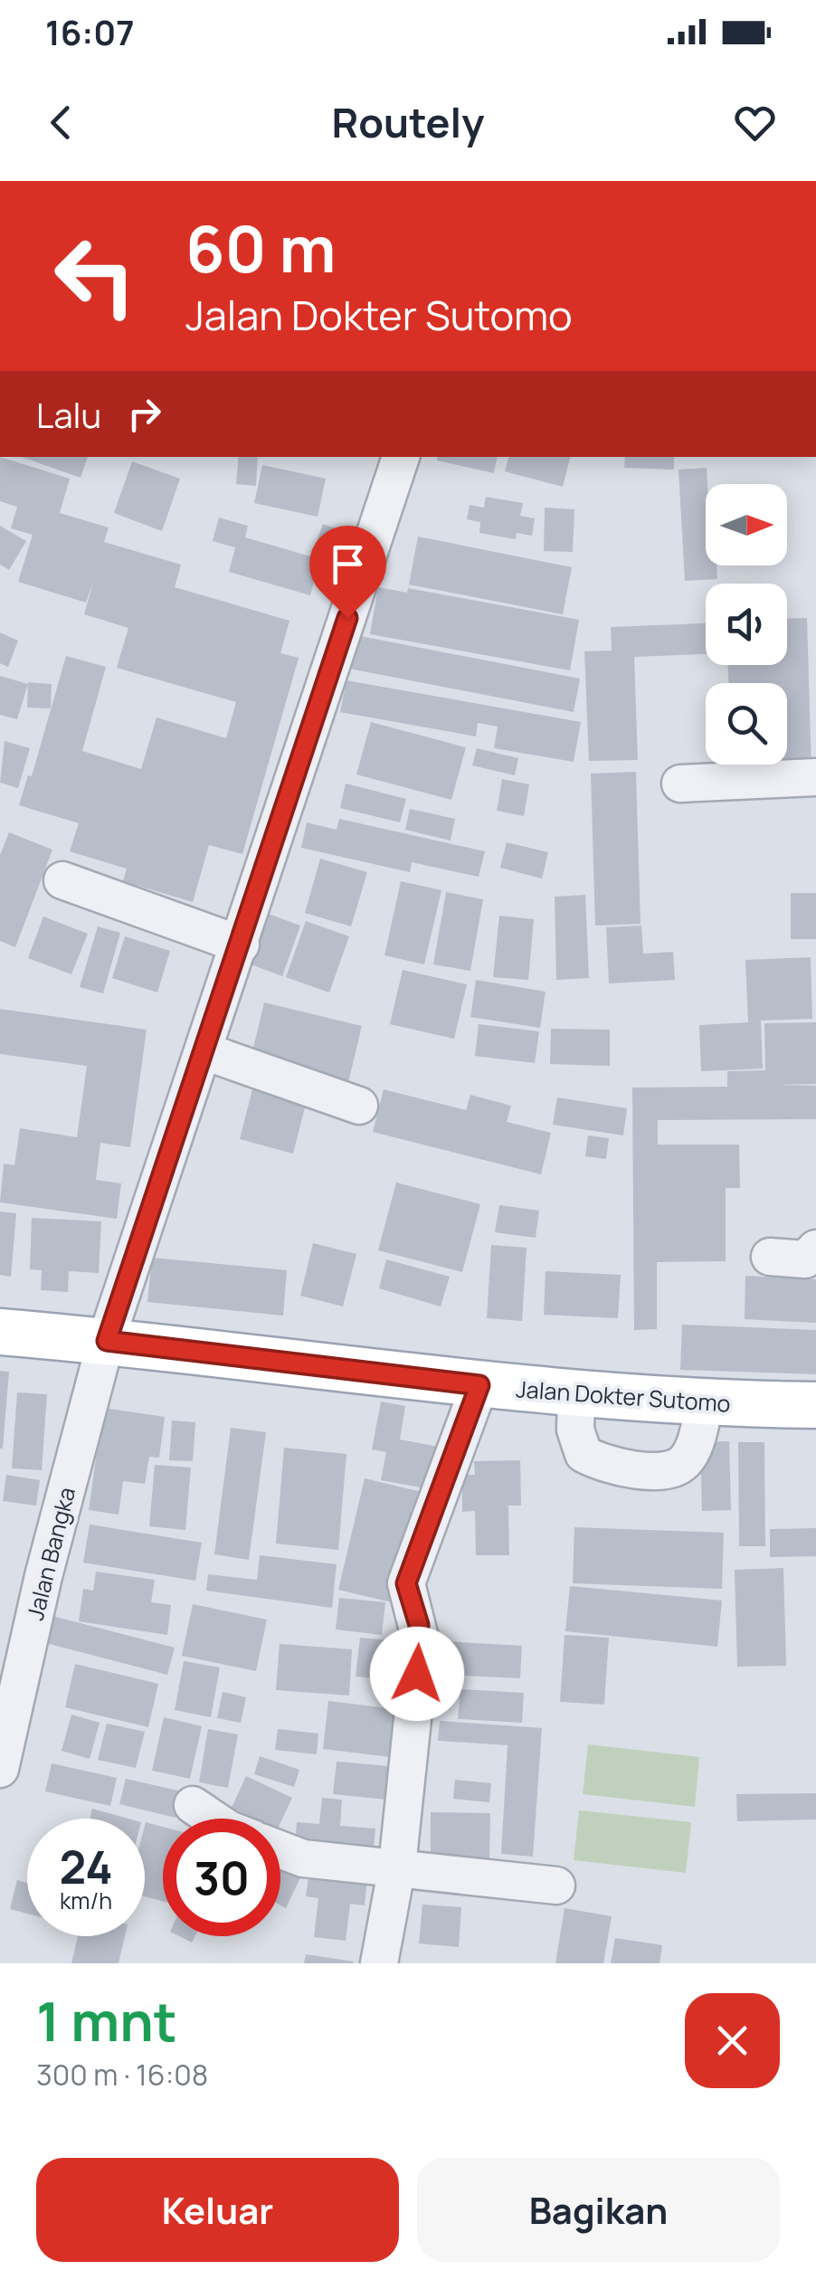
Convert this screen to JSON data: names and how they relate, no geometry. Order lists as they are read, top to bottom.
{
  "streets": {
    "main road": ["Jalan Dokter Sutomo"],
    "street": ["Jalan Bangka"]
  },
  "crossings": [
    ["Jalan Dokter Sutomo", "Jalan Bangka"]
  ],
  "north": "right",
  "page": {
    "status": "16:07",
    "header": "Routely",
    "turn": ["60 m", "Jalan Dokter Sutomo"],
    "then": "Lalu",
    "speed": "24 km/h",
    "limit": "30",
    "heading": ["1 mnt", "300 m · 16:08"],
    "buttons": ["Keluar", "Bagikan"]
  }
}
